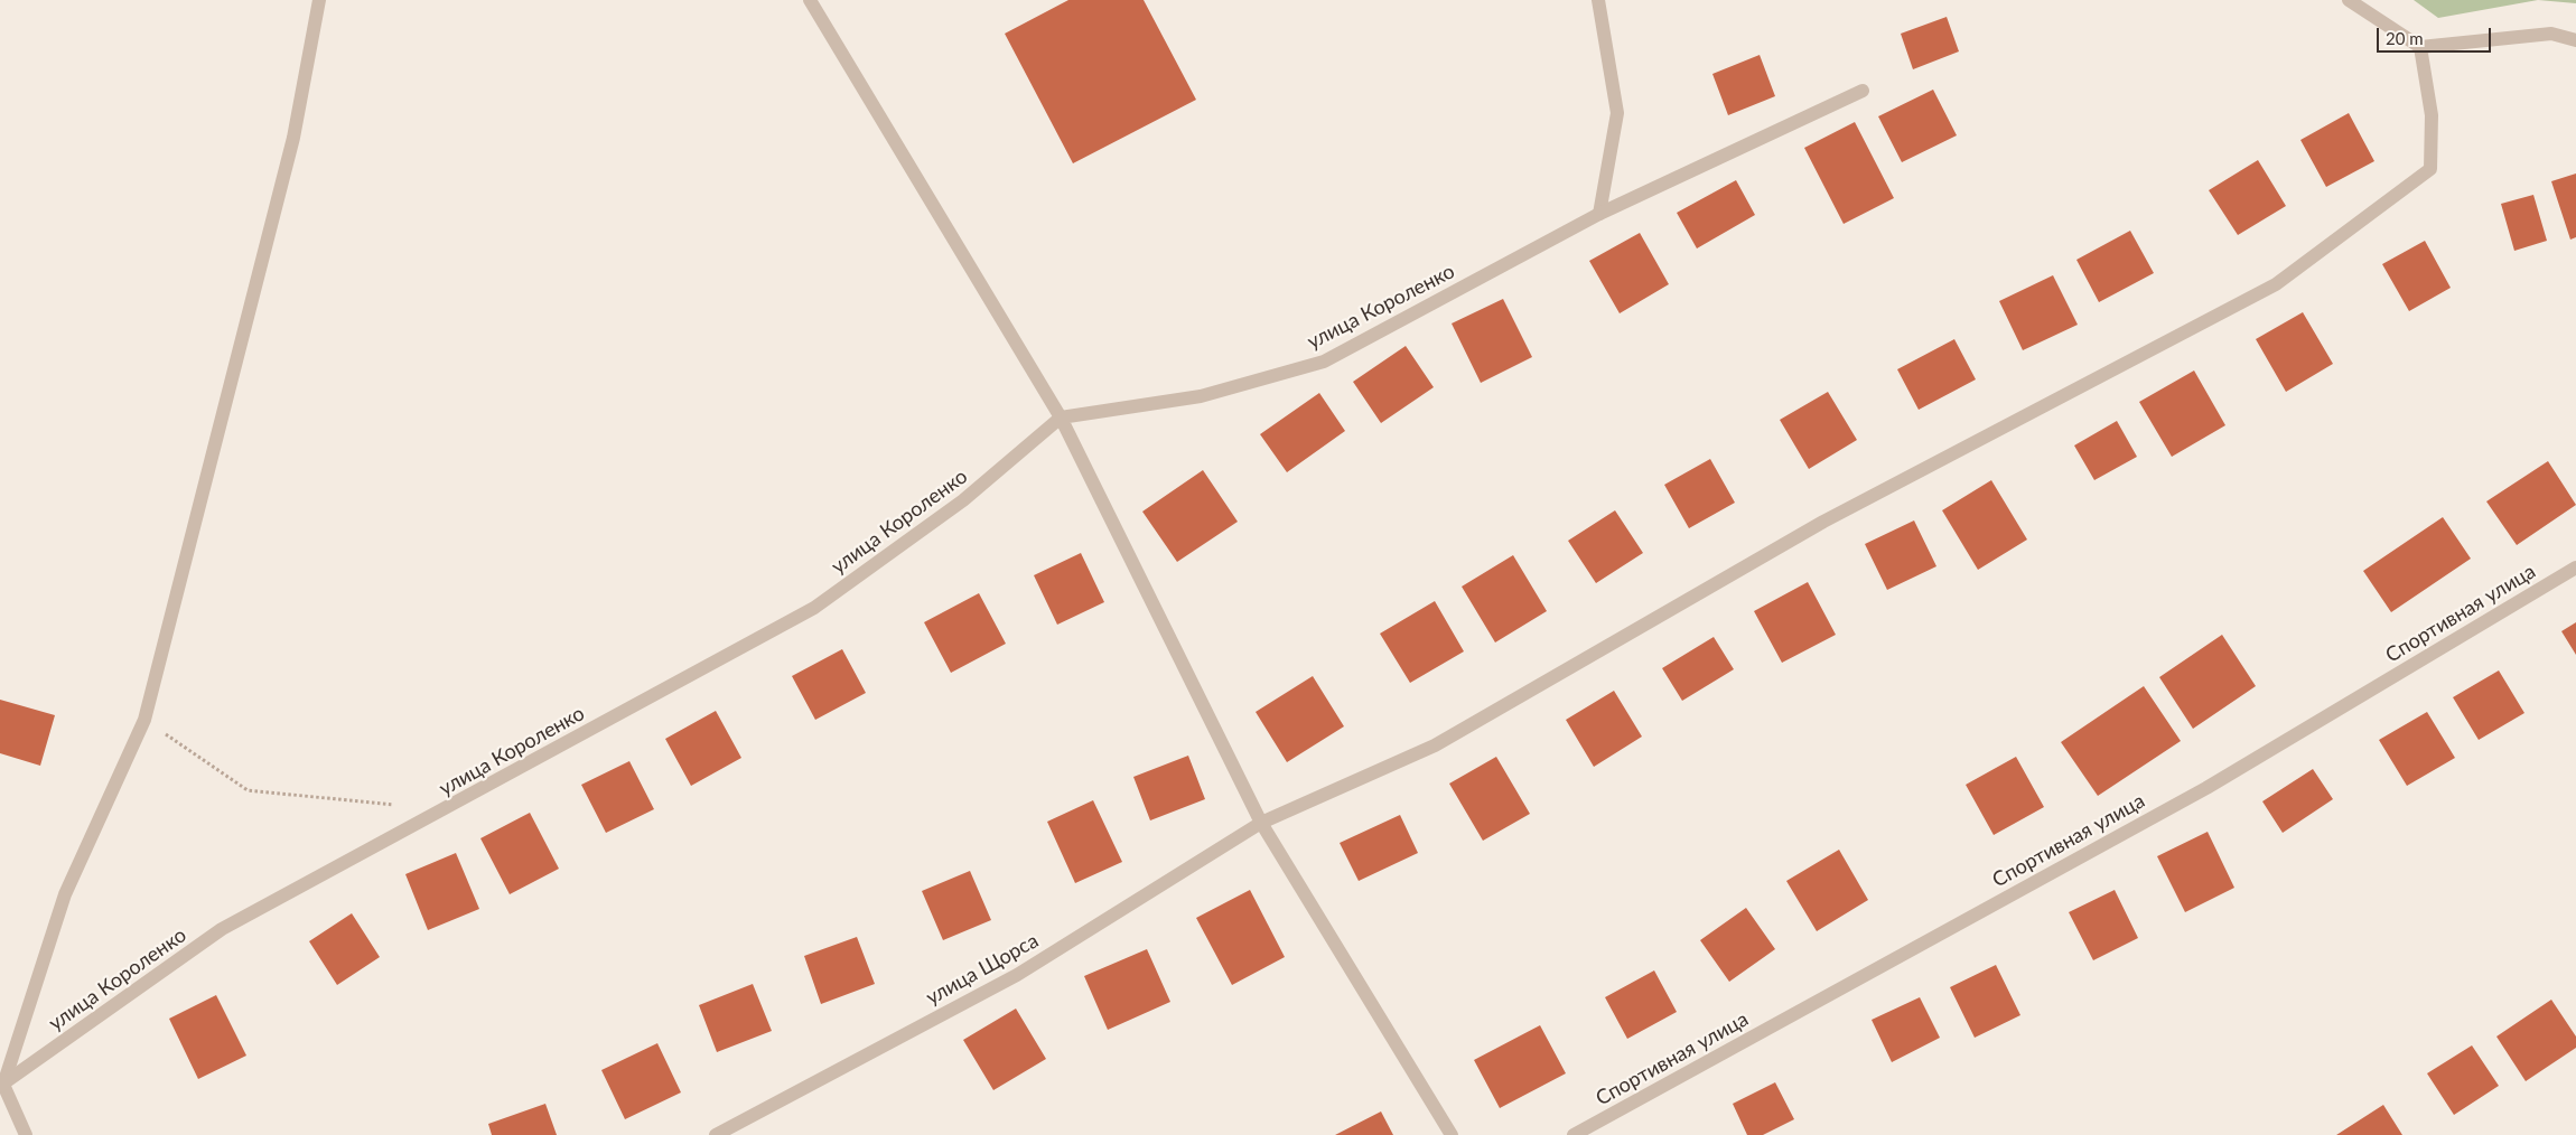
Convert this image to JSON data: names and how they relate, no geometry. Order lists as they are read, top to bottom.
{
  "streets": {
    "street": ["улица Короленко", "Спортивная улица", "улица Щорса"]
  },
  "scale_bar": "20 m"
}
